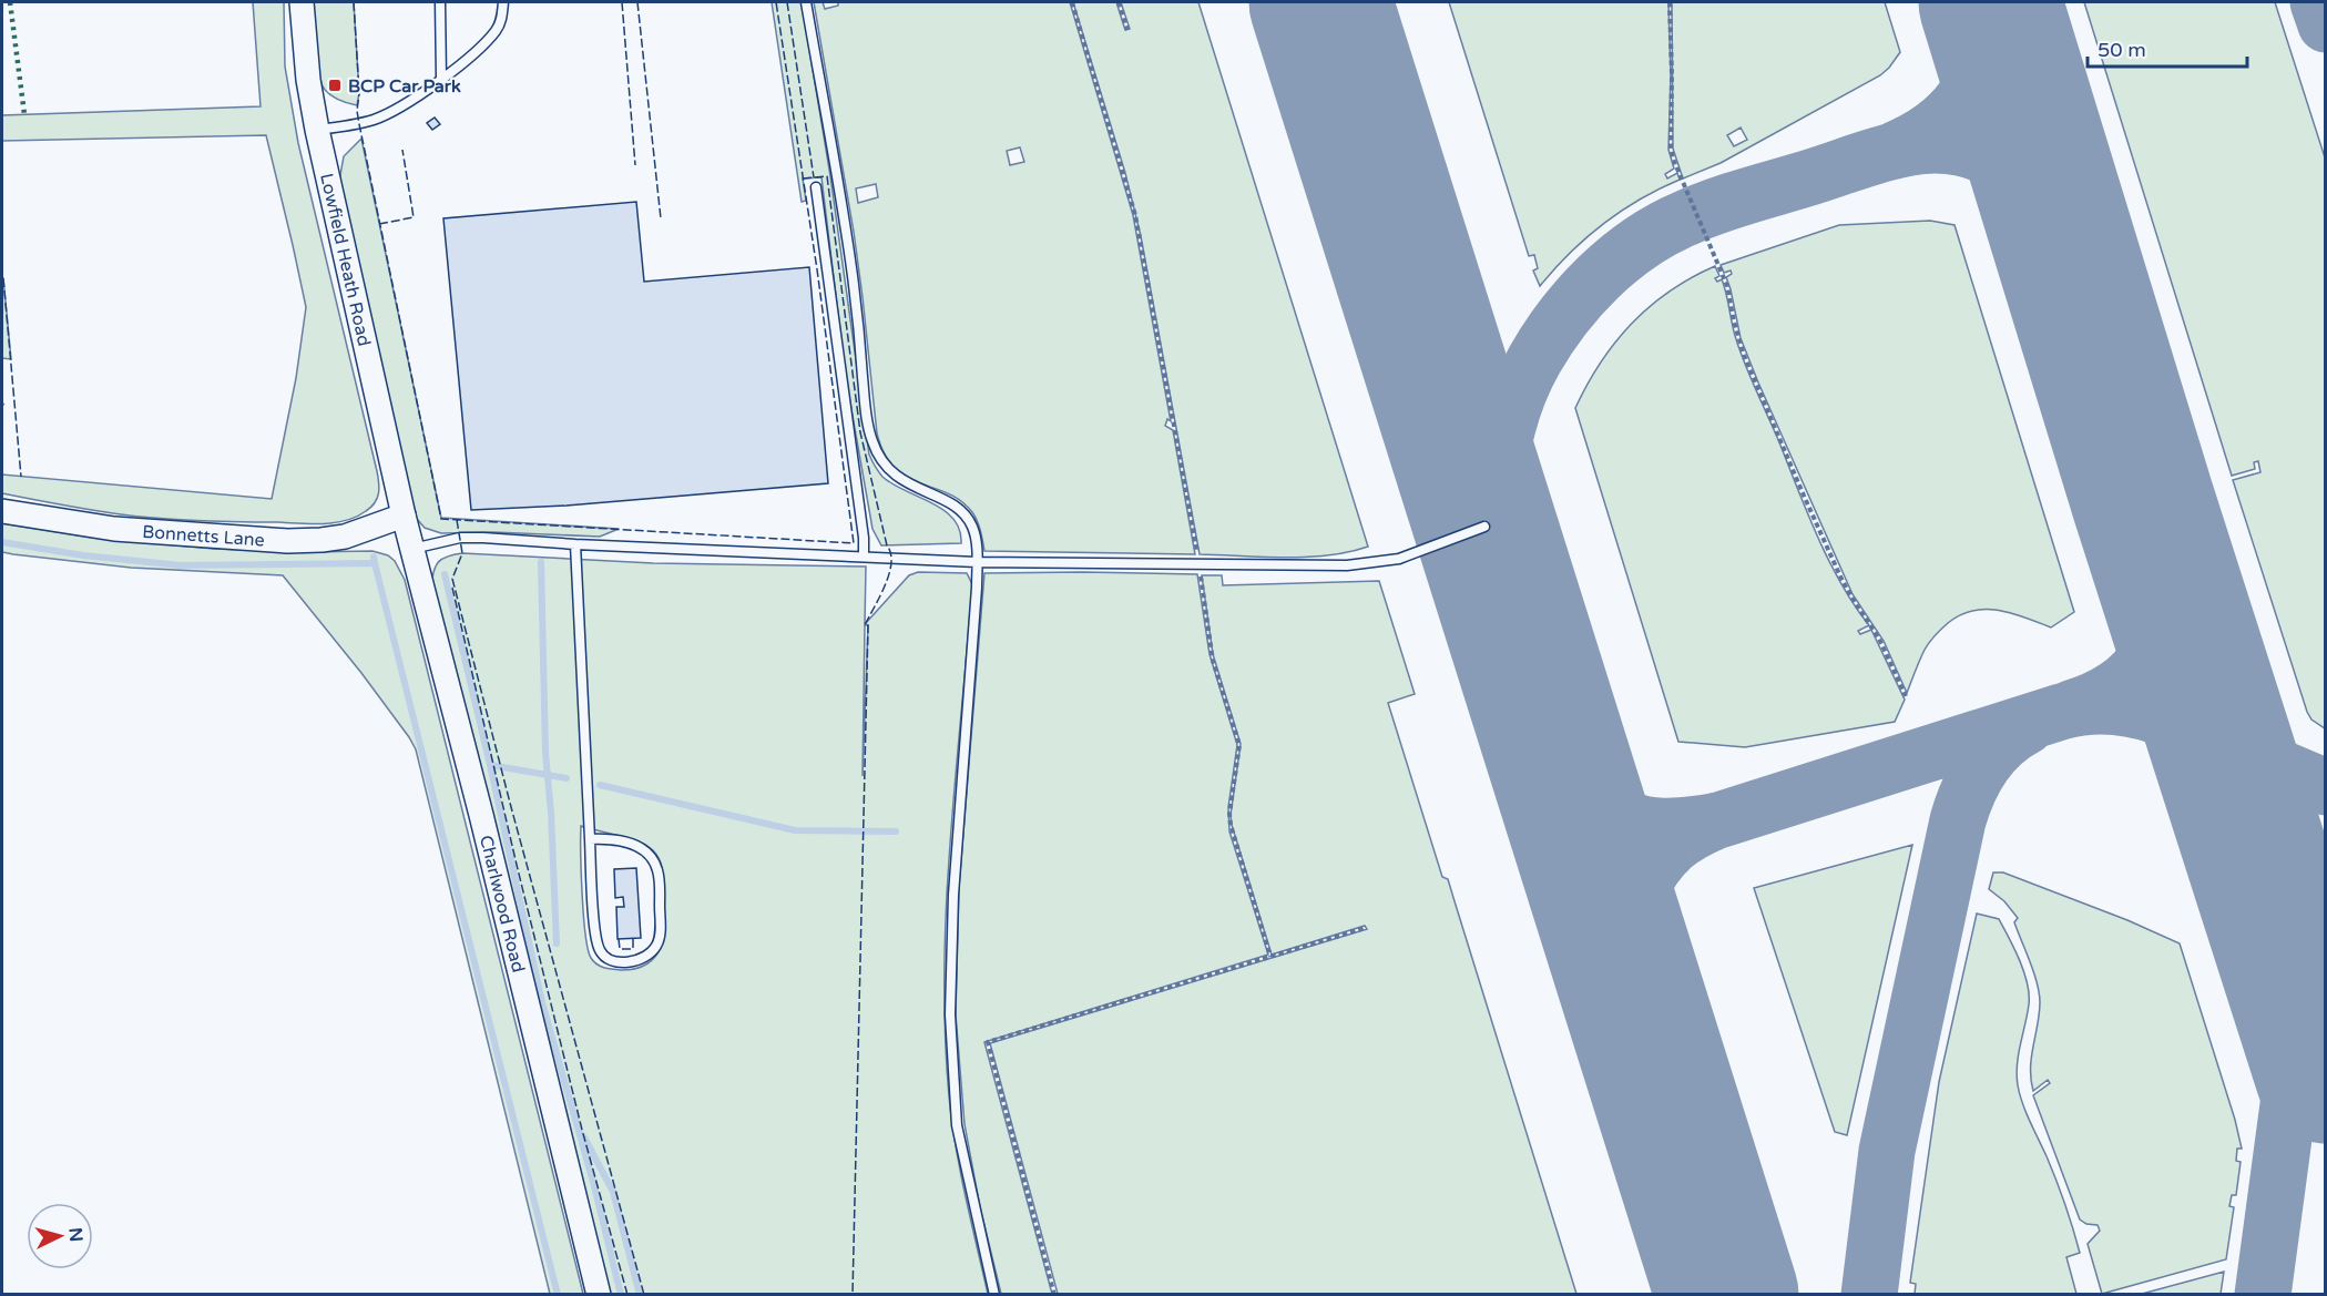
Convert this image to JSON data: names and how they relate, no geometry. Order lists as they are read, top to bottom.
{
  "streets": {
    "street": ["Lowfield Heath Road", "Bonnetts Lane", "Charlwood Road"]
  },
  "crossings": [
    ["Lowfield Heath Road", "Bonnetts Lane"],
    ["Lowfield Heath Road", "Charlwood Road"],
    ["Bonnetts Lane", "Charlwood Road"]
  ],
  "places": {
    "transit": ["BCP Car Park"]
  },
  "scale_bar": "50 m",
  "north": "right"
}
